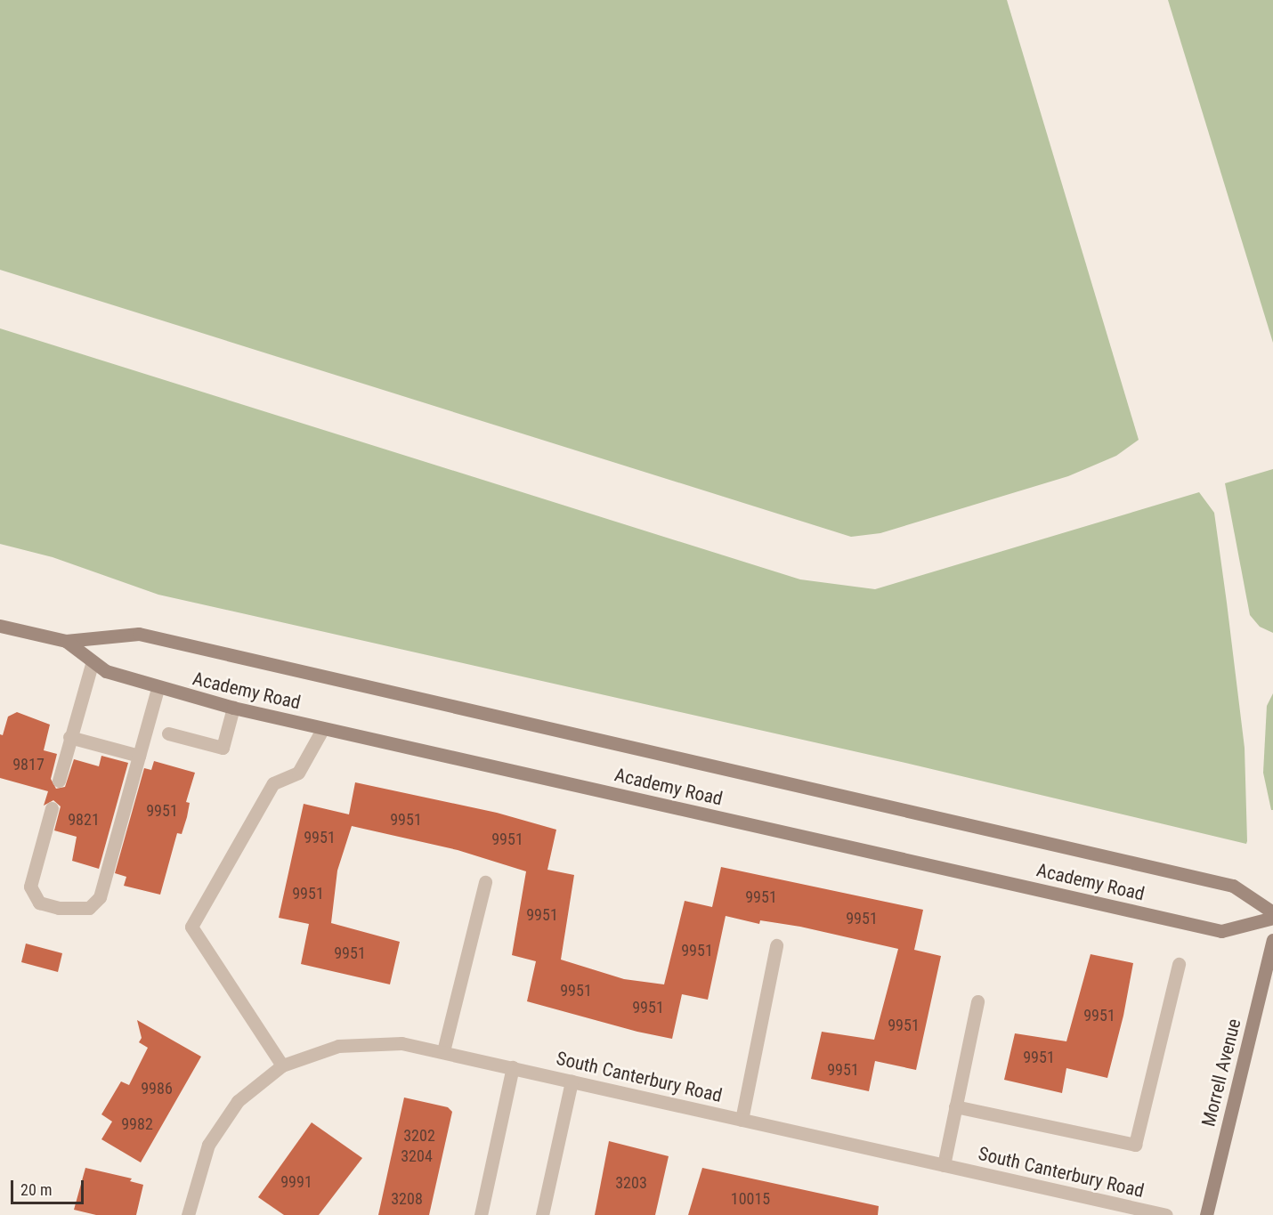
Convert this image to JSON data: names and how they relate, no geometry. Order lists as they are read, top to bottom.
{
  "streets": {
    "main road": ["Academy Road", "Morrell Avenue"],
    "street": ["South Canterbury Road"]
  },
  "house_numbers": [
    "9817",
    "9951",
    "9821",
    "9951",
    "9951",
    "9951",
    "9951",
    "9951",
    "9951",
    "9951",
    "9951",
    "9951",
    "9951",
    "9951",
    "9951",
    "9951",
    "9951",
    "9951",
    "9986",
    "9982",
    "3202",
    "3204",
    "9991",
    "3203",
    "3208",
    "10015"
  ],
  "scale_bar": "20 m"
}
